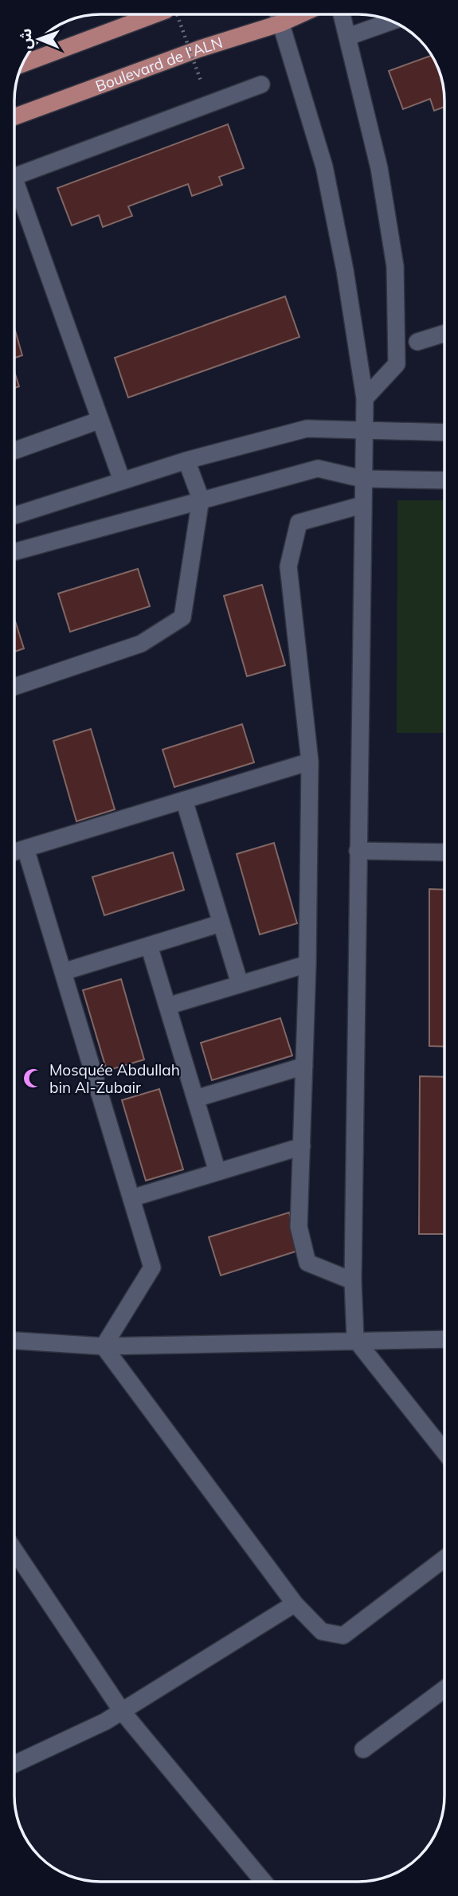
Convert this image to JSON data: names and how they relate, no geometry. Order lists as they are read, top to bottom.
{
  "streets": {
    "main road": ["Boulevard de l'ALN"]
  },
  "places": {
    "mosque": ["Mosquée Abdullah bin Al-Zubair"]
  },
  "north": "left"
}
